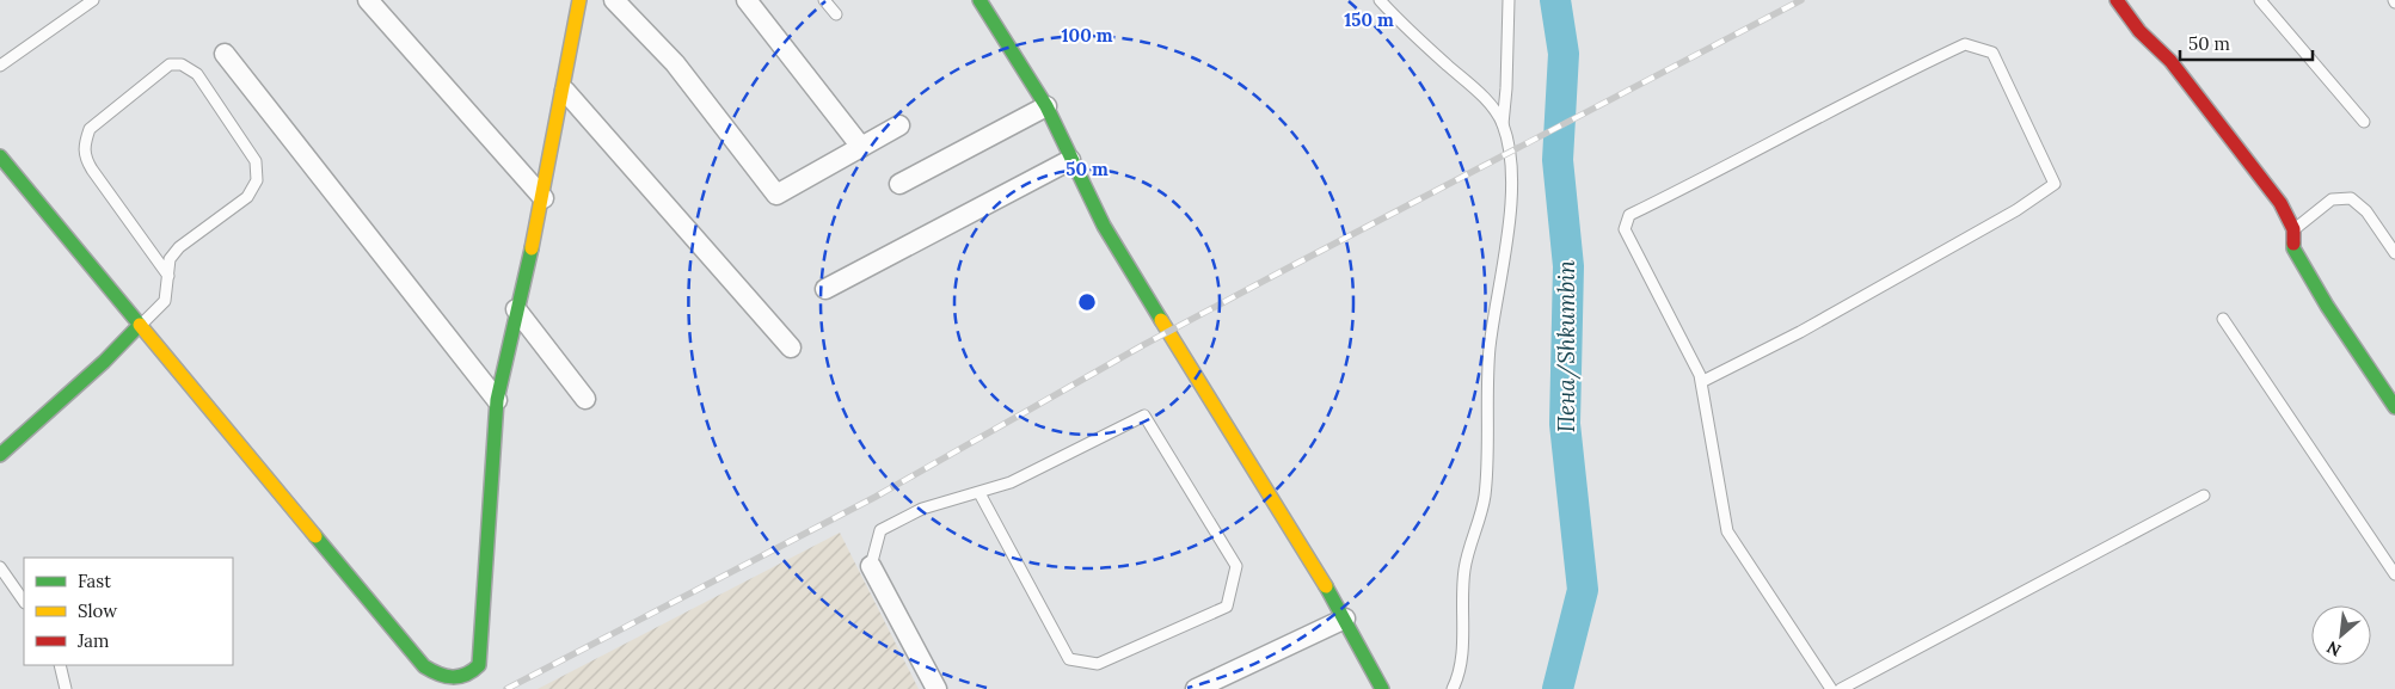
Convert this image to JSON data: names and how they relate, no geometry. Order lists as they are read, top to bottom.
{
  "water": ["Пена/Shkumbin"],
  "legend": ["Fast", "Slow", "Jam"],
  "scale_bar": "50 m",
  "north": "bottom left",
  "rings": ["150 m", "100 m", "50 m"]
}
